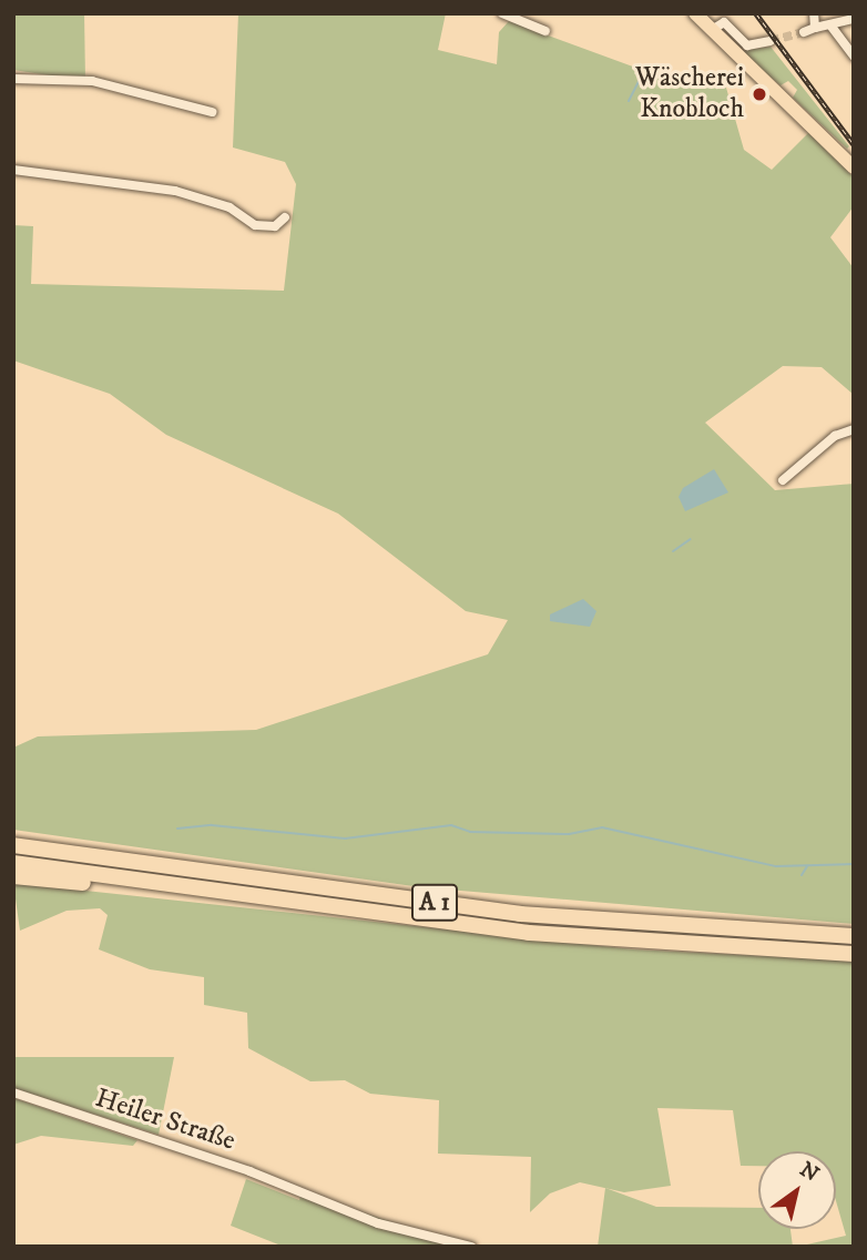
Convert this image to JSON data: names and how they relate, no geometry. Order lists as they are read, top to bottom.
{
  "streets": {
    "highway": ["A 1"],
    "street": ["Heiler Straße"]
  },
  "places": ["Wäscherei Knobloch"],
  "north": "top right"
}
